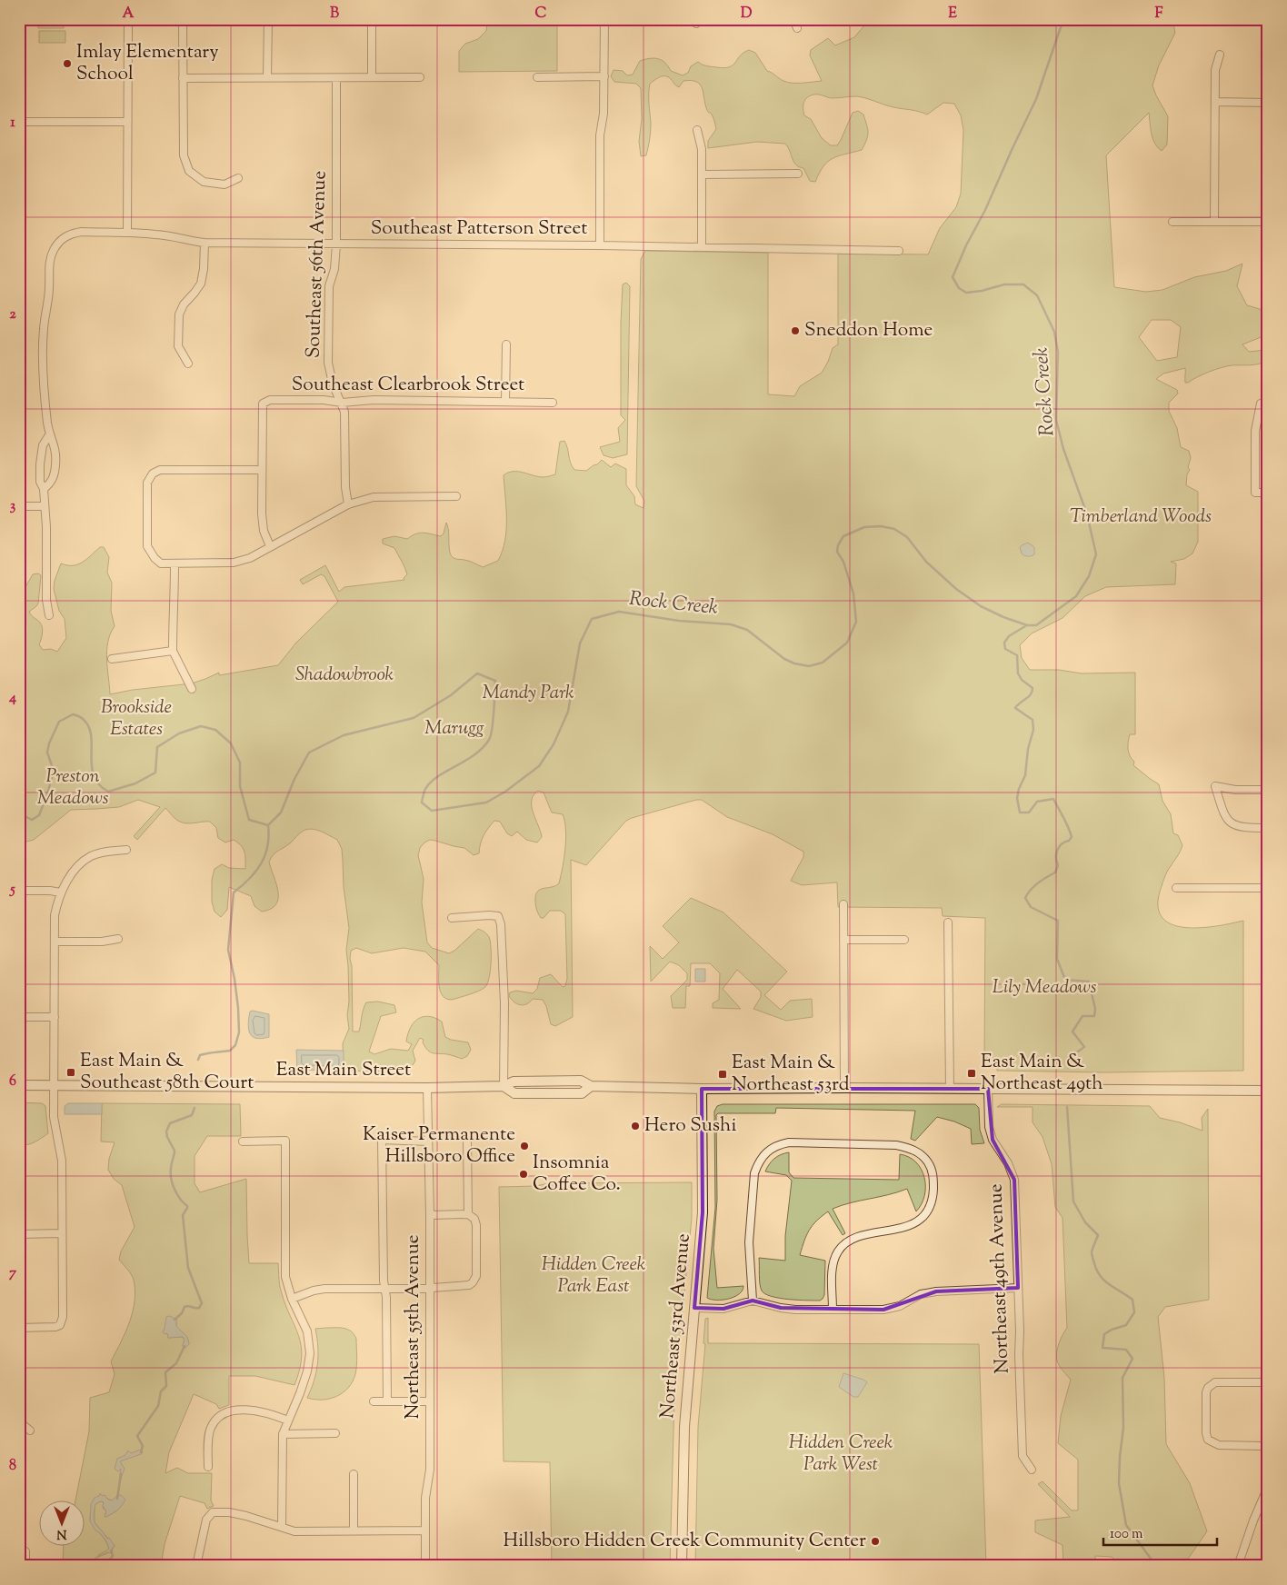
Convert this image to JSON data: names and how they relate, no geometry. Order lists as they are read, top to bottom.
{
  "streets": {
    "main road": ["East Main Street", "Northeast 53rd Avenue"],
    "street": [
      "Southeast Patterson Street",
      "Southeast 56th Avenue",
      "Southeast Clearbrook Street",
      "Northeast 49th Avenue",
      "Northeast 55th Avenue"
    ]
  },
  "crossings": [
    ["Southeast Patterson Street", "Southeast 56th Avenue"],
    ["Southeast 56th Avenue", "Southeast Clearbrook Street"],
    ["East Main Street", "Northeast 49th Avenue"],
    ["East Main Street", "Northeast 53rd Avenue"],
    ["East Main Street", "Northeast 55th Avenue"]
  ],
  "water": ["Rock Creek"],
  "parks": [
    "Timberland Woods",
    "Shadowbrook",
    "Mandy Park",
    "Brookside Estates",
    "Marugg",
    "Preston Meadows",
    "Lily Meadows",
    "Hidden Creek Park East",
    "Hidden Creek Park West"
  ],
  "places": {
    "other": [
      "Imlay Elementary School",
      "Sneddon Home",
      "Hero Sushi",
      "Kaiser Permanente Hillsboro Office",
      "Insomnia Coffee Co.",
      "Hillsboro Hidden Creek Community Center"
    ],
    "transit": ["East Main & Southeast 58th Court", "East Main & Northeast 49th", "East Main & Northeast 53rd"]
  },
  "scale_bar": "100 m",
  "north": "bottom",
  "grid": {
    "columns": [
      "A",
      "B",
      "C",
      "D",
      "E",
      "F"
    ],
    "rows": [
      "1",
      "2",
      "3",
      "4",
      "5",
      "6",
      "7",
      "8"
    ]
  }
}
